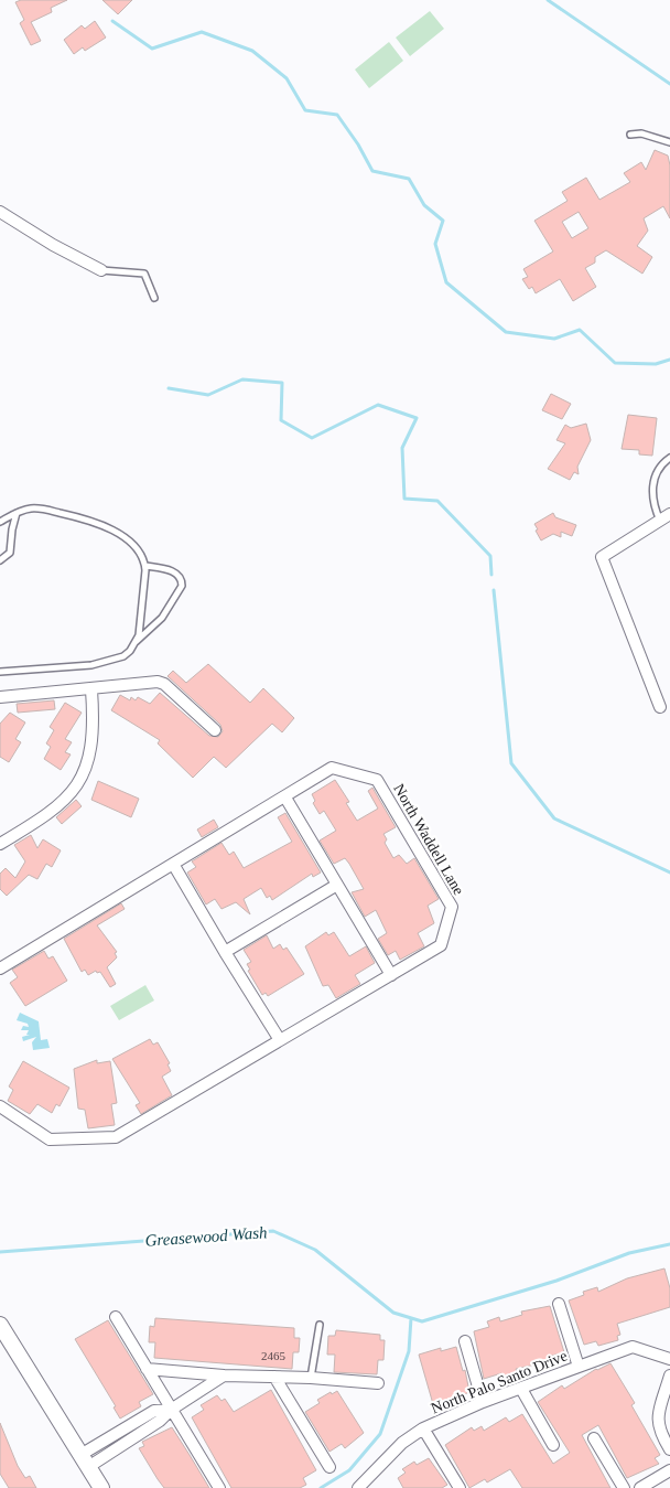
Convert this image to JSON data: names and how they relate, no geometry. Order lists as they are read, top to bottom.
{
  "streets": {
    "street": ["North Waddell Lane", "North Palo Santo Drive"]
  },
  "water": ["Greasewood Wash"],
  "house_numbers": ["2465"]
}
